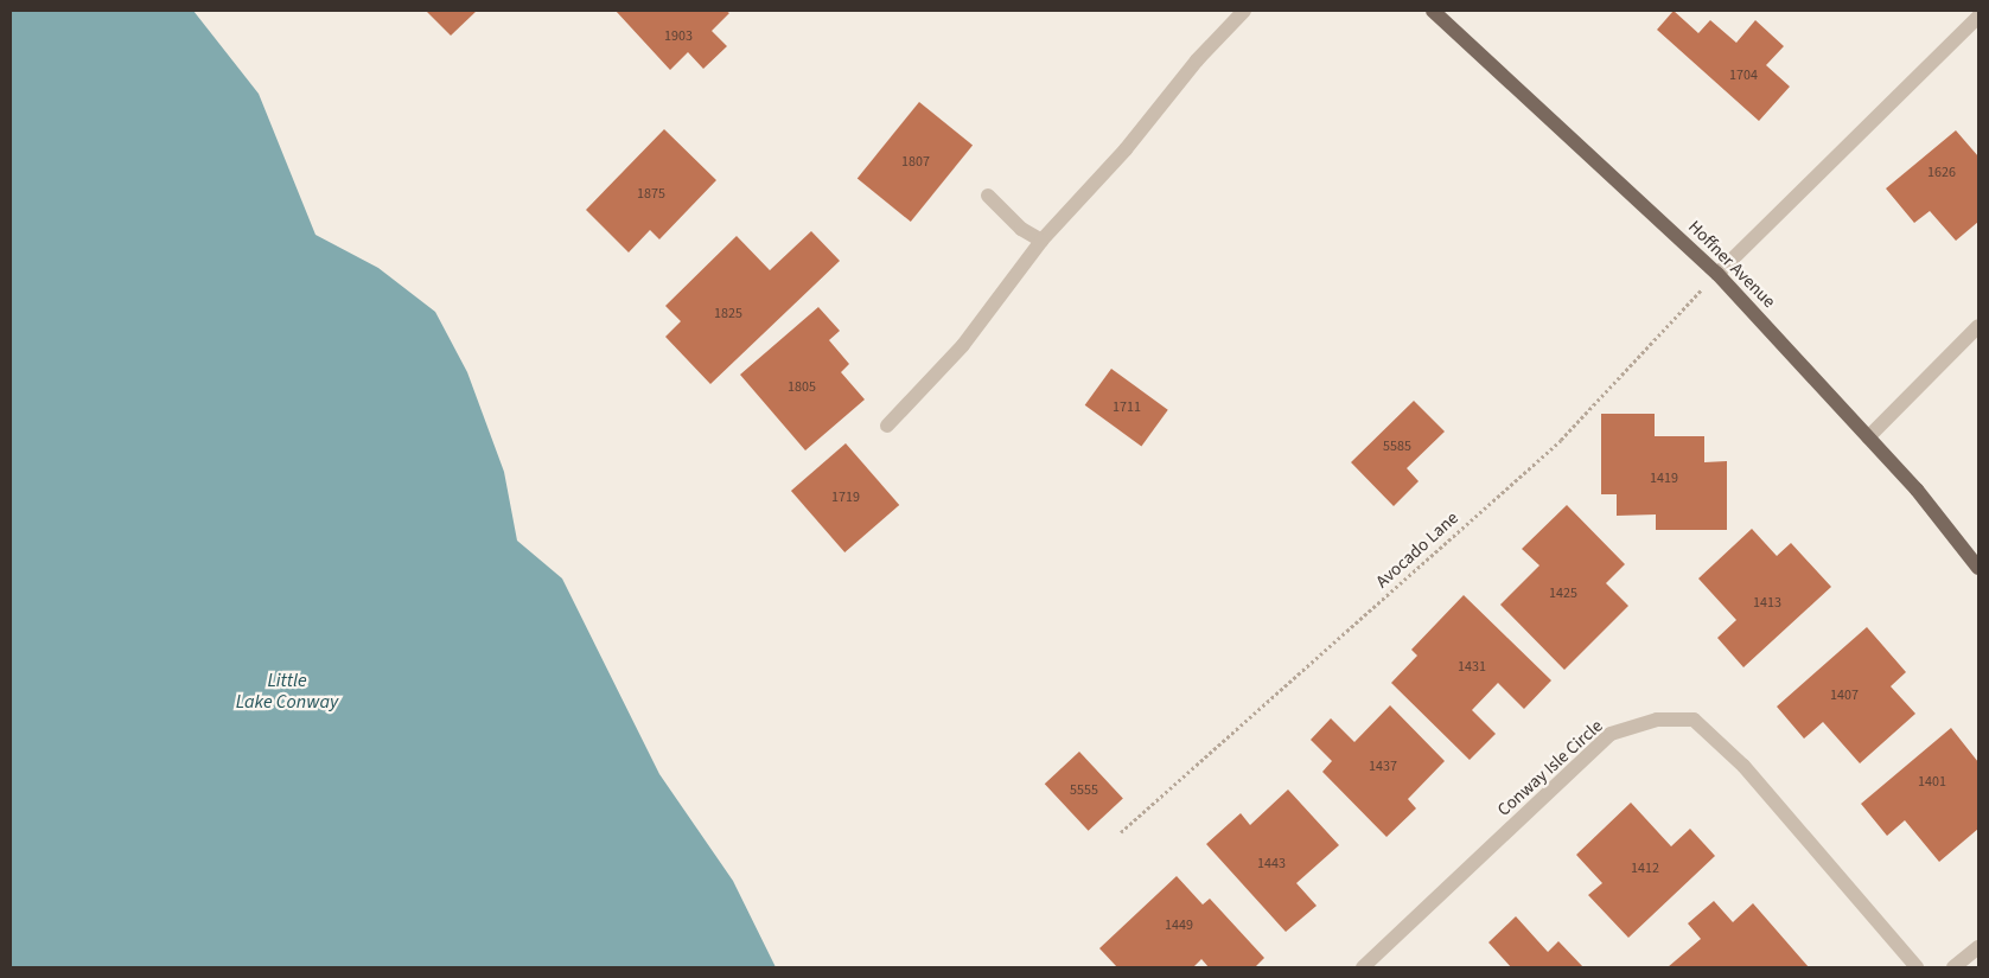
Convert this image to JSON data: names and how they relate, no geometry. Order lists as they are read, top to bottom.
{
  "streets": {
    "main road": ["Hoffner Avenue"],
    "street": ["Conway Isle Circle"],
    "path": ["Avocado Lane"]
  },
  "crossings": [
    ["Hoffner Avenue", "Avocado Lane"]
  ],
  "water": ["Little Lake Conway"],
  "house_numbers": [
    "1903",
    "1704",
    "1807",
    "1626",
    "1875",
    "1825",
    "1805",
    "1711",
    "5585",
    "1419",
    "1719",
    "1425",
    "1413",
    "1431",
    "1407",
    "1437",
    "1401",
    "5555",
    "1443",
    "1412",
    "1449"
  ]
}
